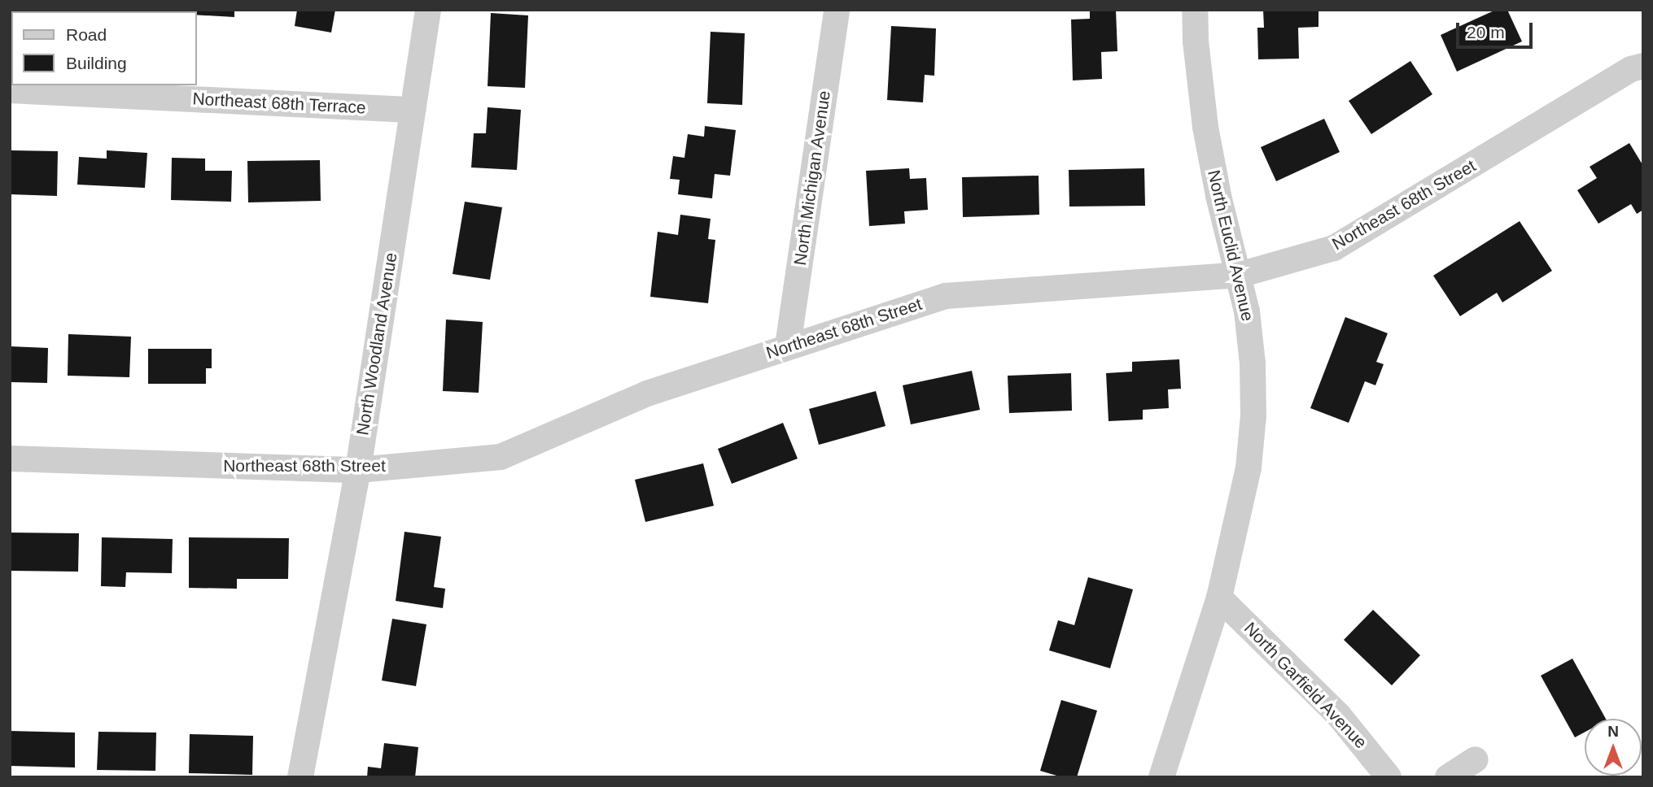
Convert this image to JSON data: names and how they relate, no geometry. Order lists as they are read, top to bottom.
{
  "streets": {
    "street": [
      "Northeast 68th Terrace",
      "North Michigan Avenue",
      "Northeast 68th Street",
      "North Euclid Avenue",
      "North Woodland Avenue",
      "North Garfield Avenue"
    ]
  },
  "crossings": [
    ["Northeast 68th Terrace", "North Woodland Avenue"],
    ["North Michigan Avenue", "Northeast 68th Street"],
    ["Northeast 68th Street", "North Euclid Avenue"],
    ["Northeast 68th Street", "North Woodland Avenue"],
    ["North Euclid Avenue", "North Garfield Avenue"]
  ],
  "legend": ["Road", "Building"],
  "scale_bar": "20 m",
  "north": "top"
}
